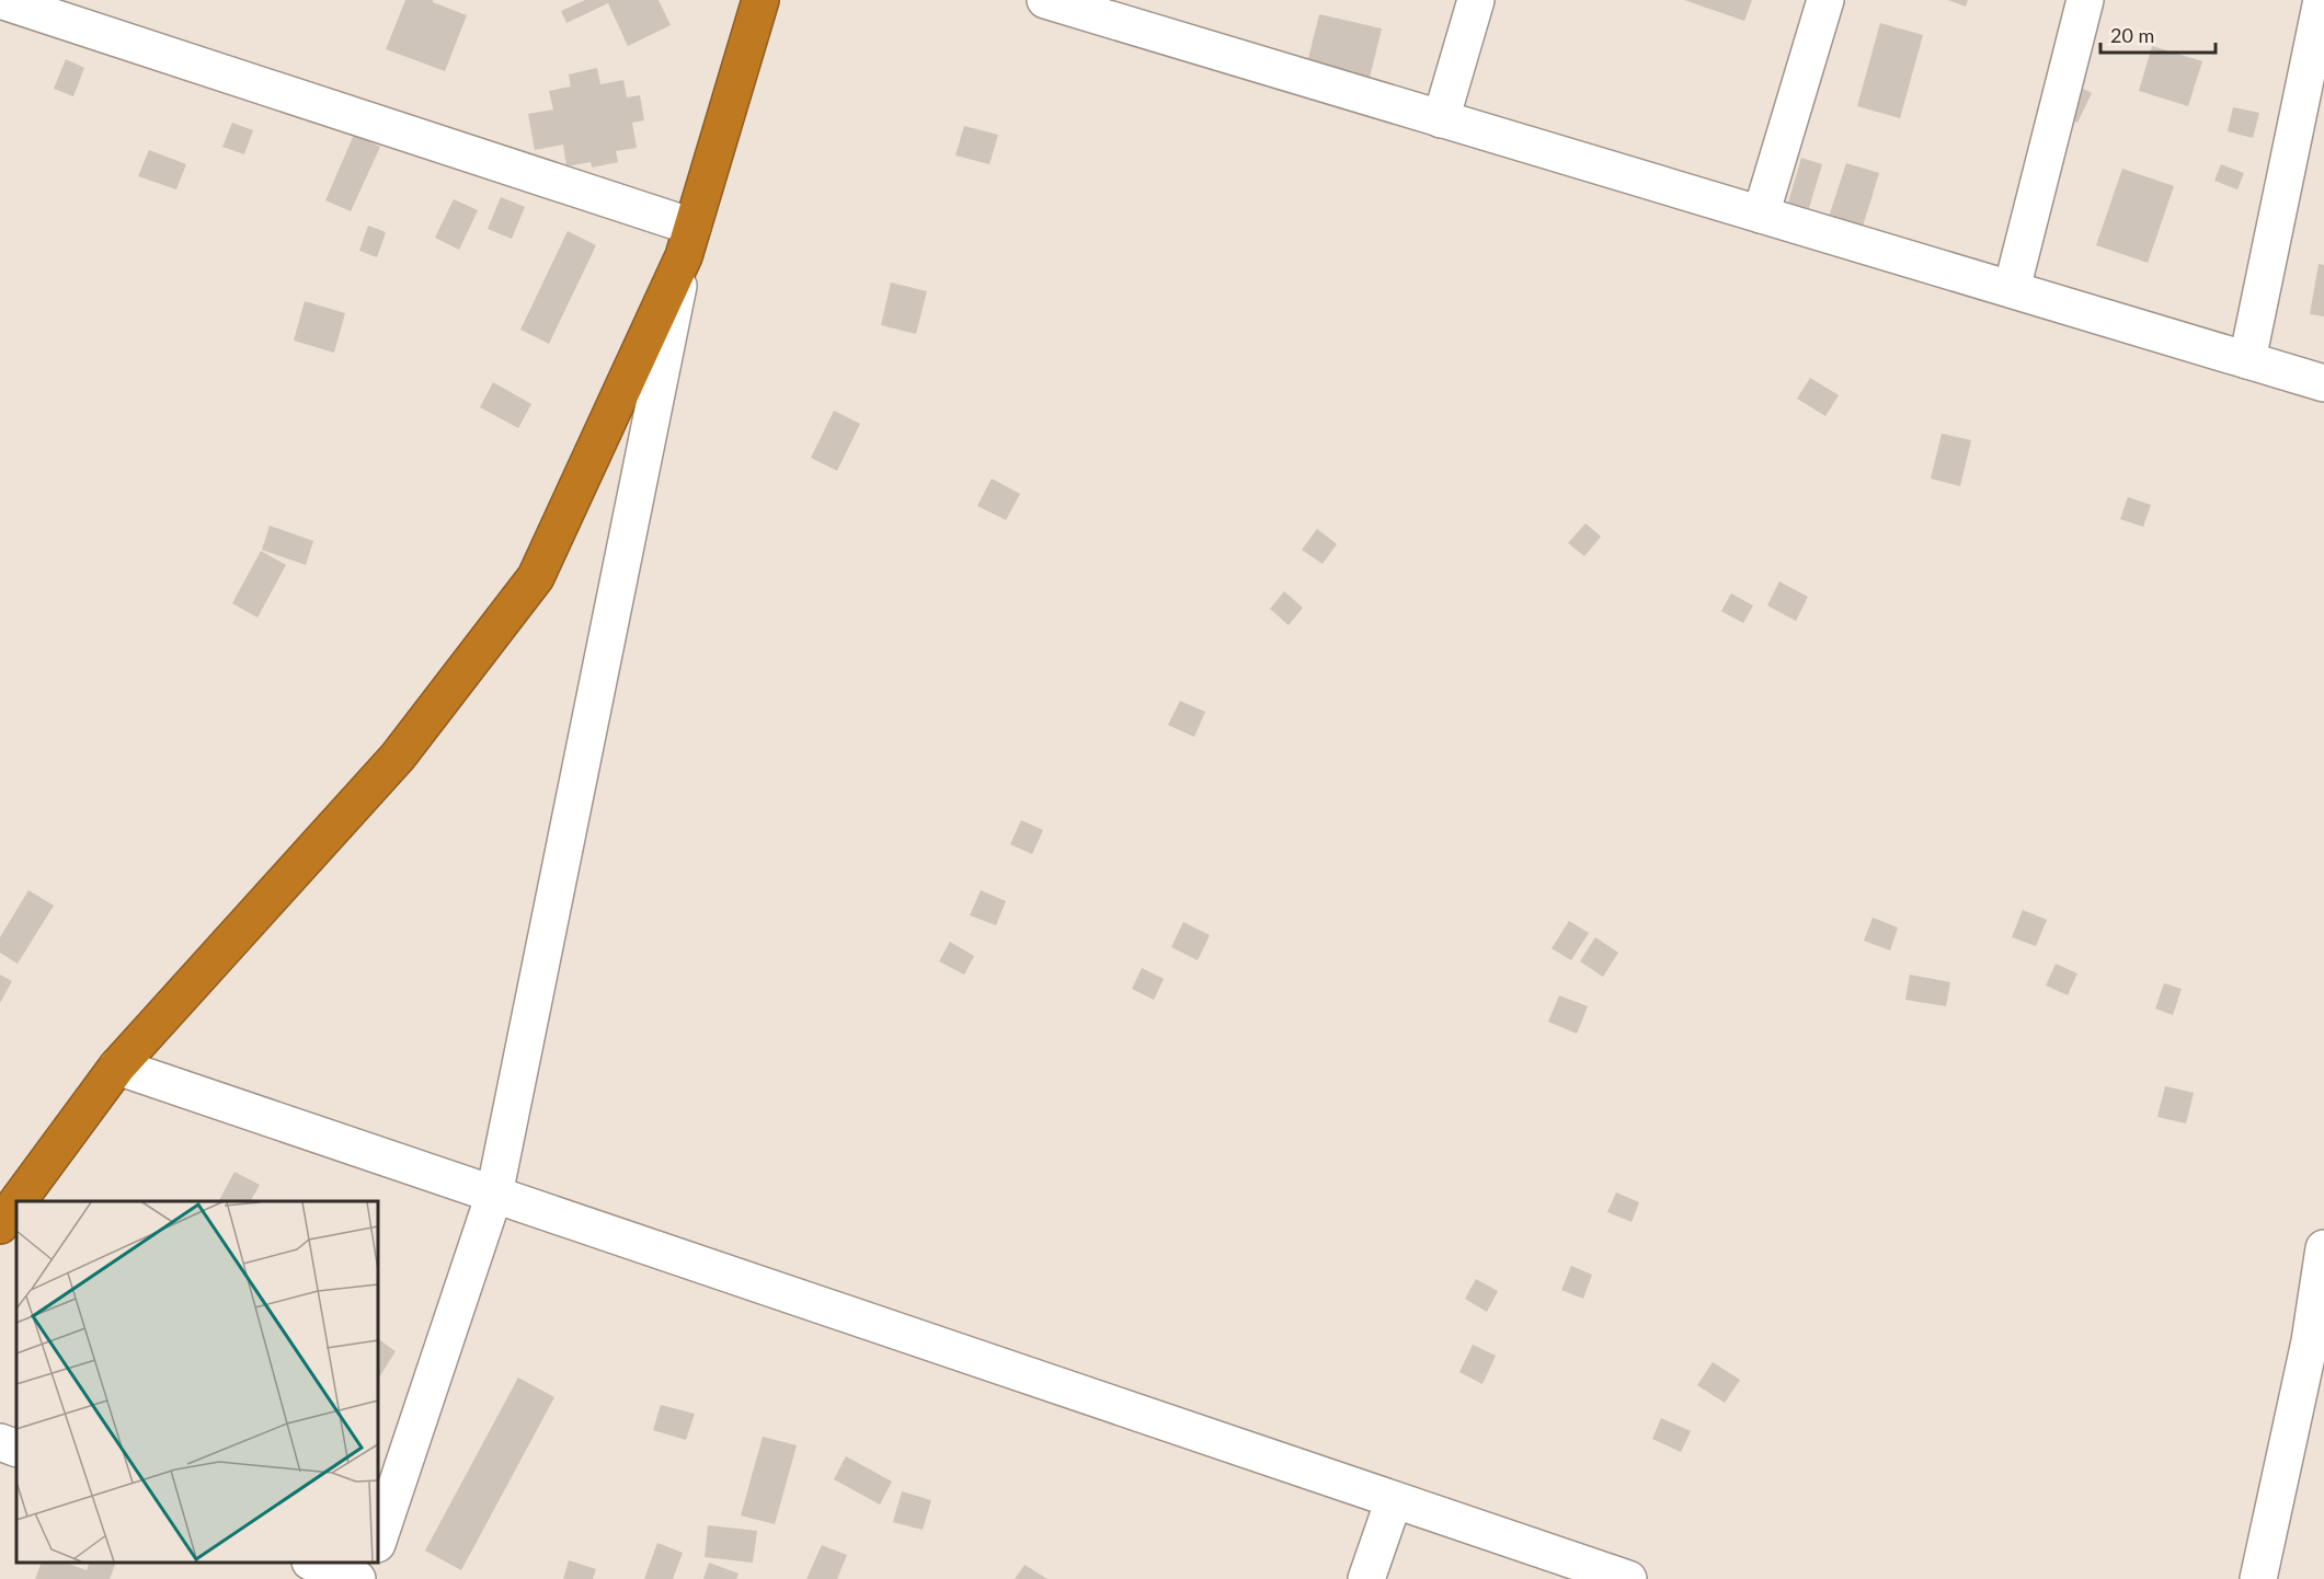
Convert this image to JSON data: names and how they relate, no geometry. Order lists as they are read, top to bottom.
{
  "scale_bar": "20 m"
}
